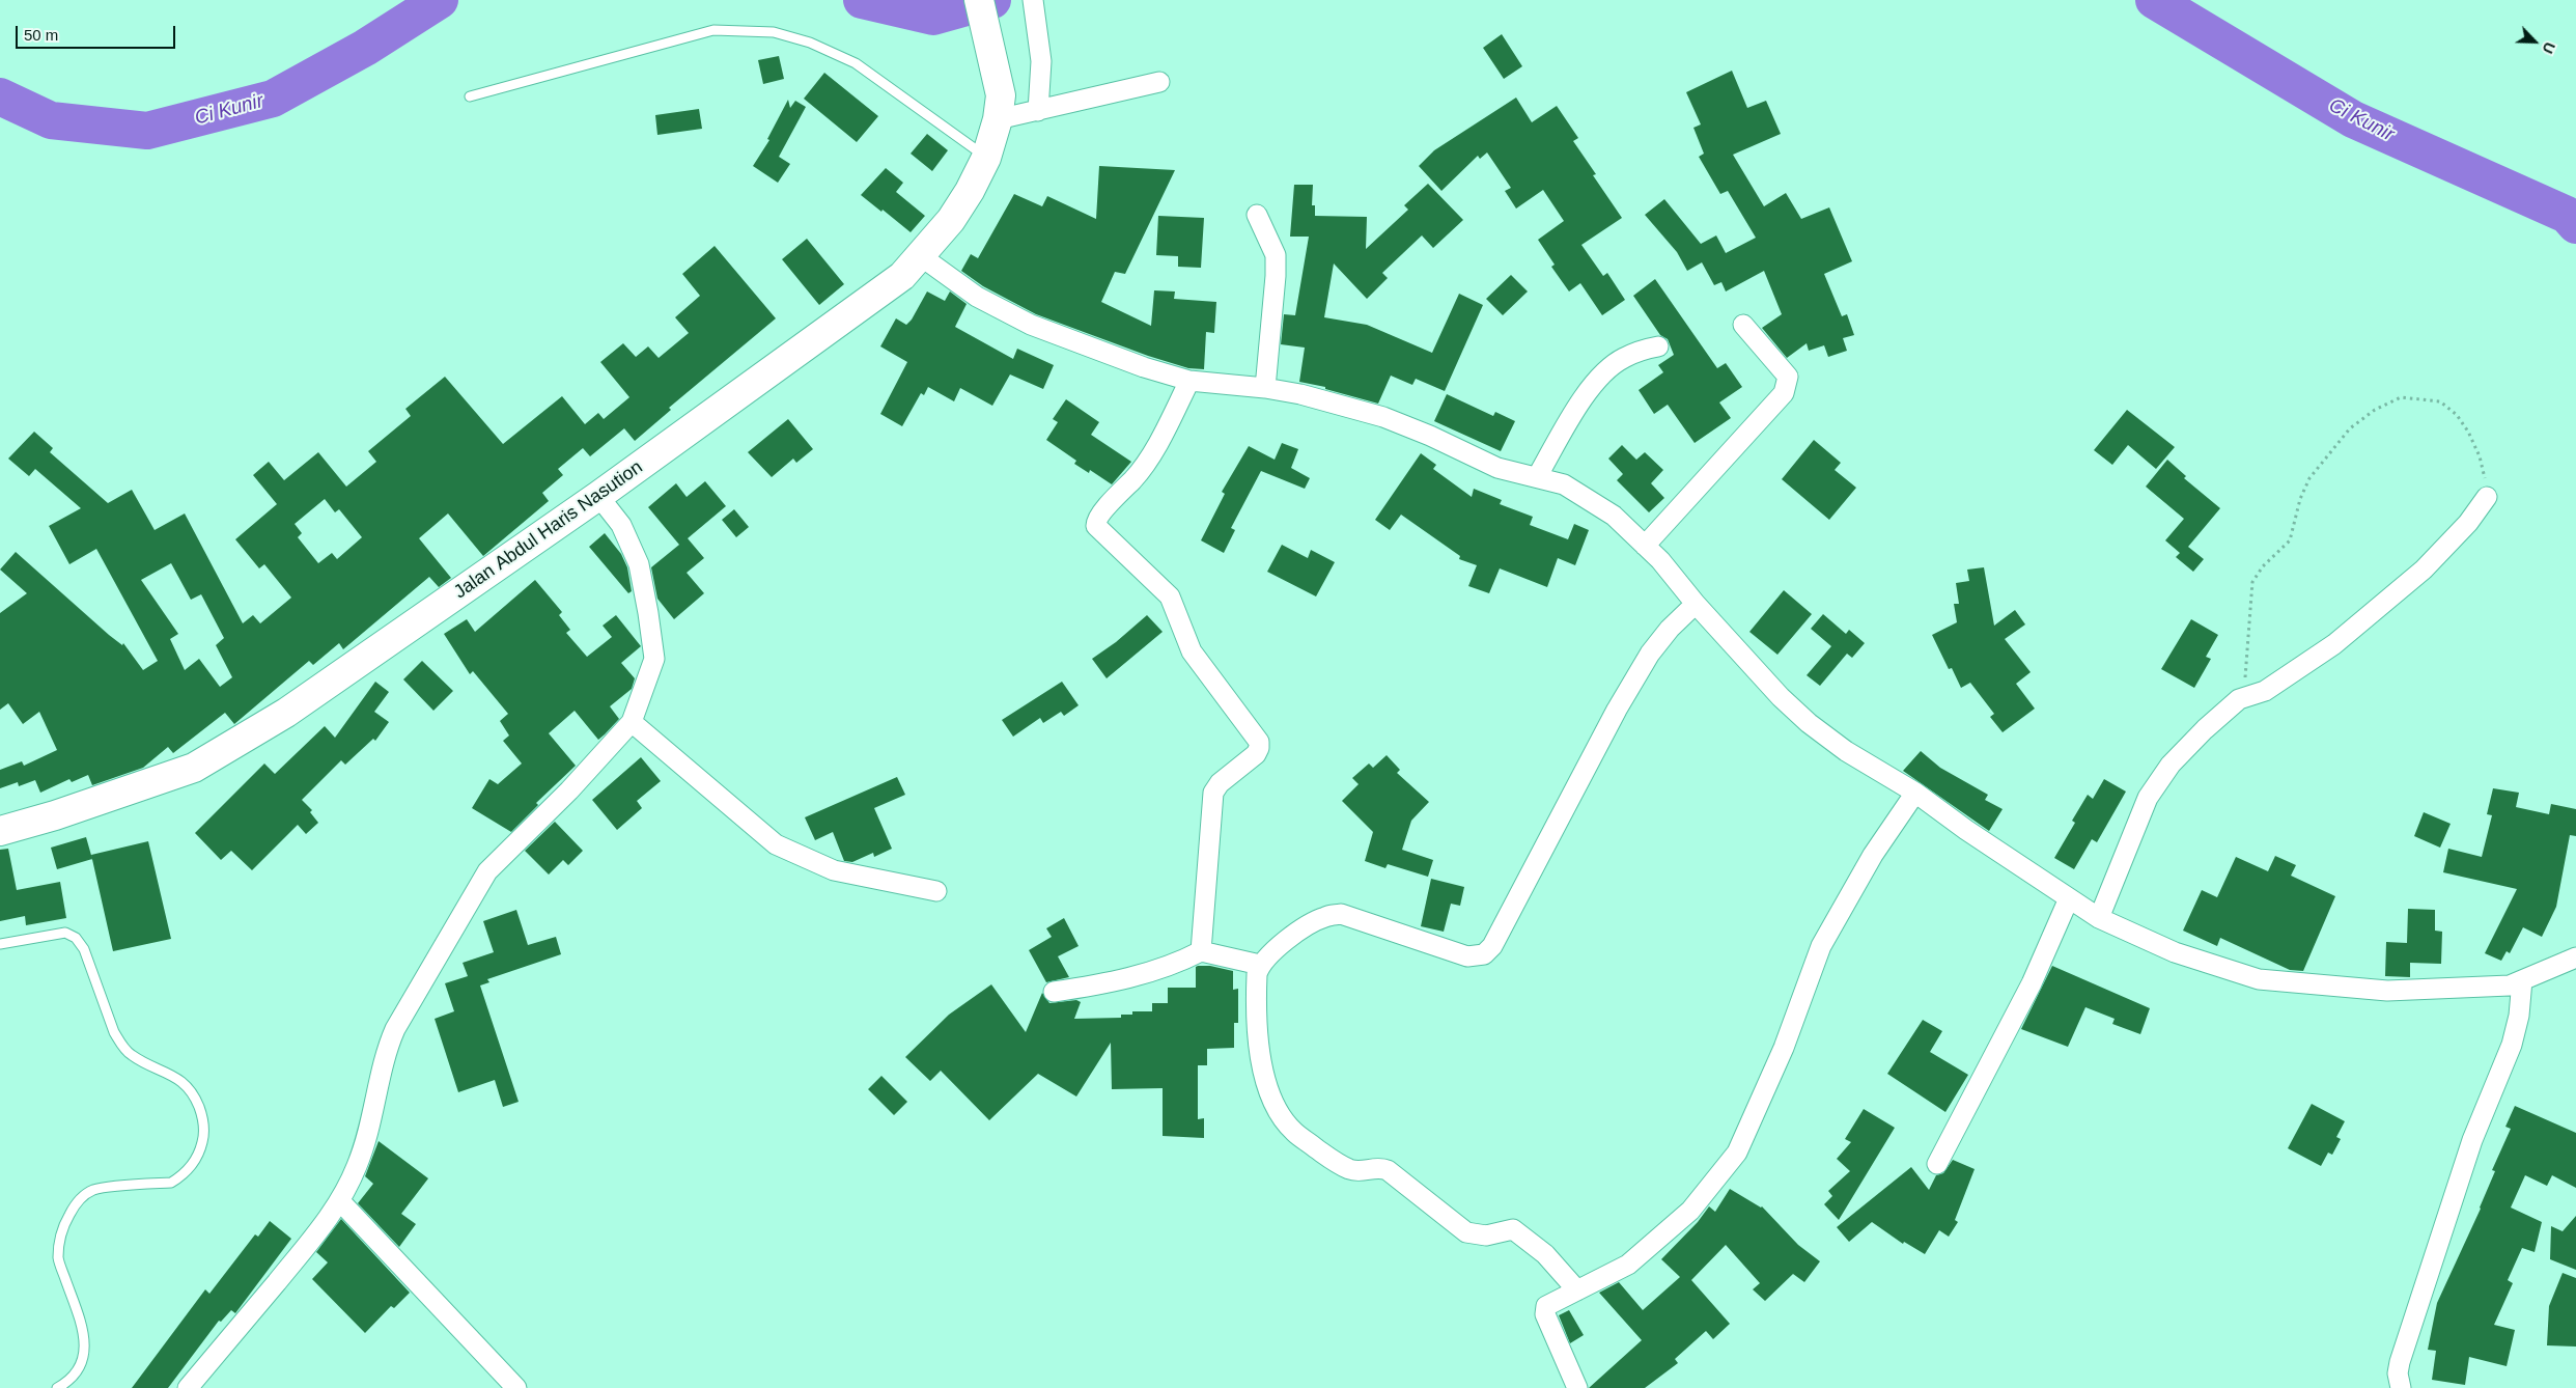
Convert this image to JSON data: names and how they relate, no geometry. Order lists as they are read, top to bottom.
{
  "streets": {
    "main road": ["Jalan Abdul Haris Nasution"]
  },
  "water": ["Ci Kunir"],
  "scale_bar": "50 m",
  "north": "bottom right"
}
